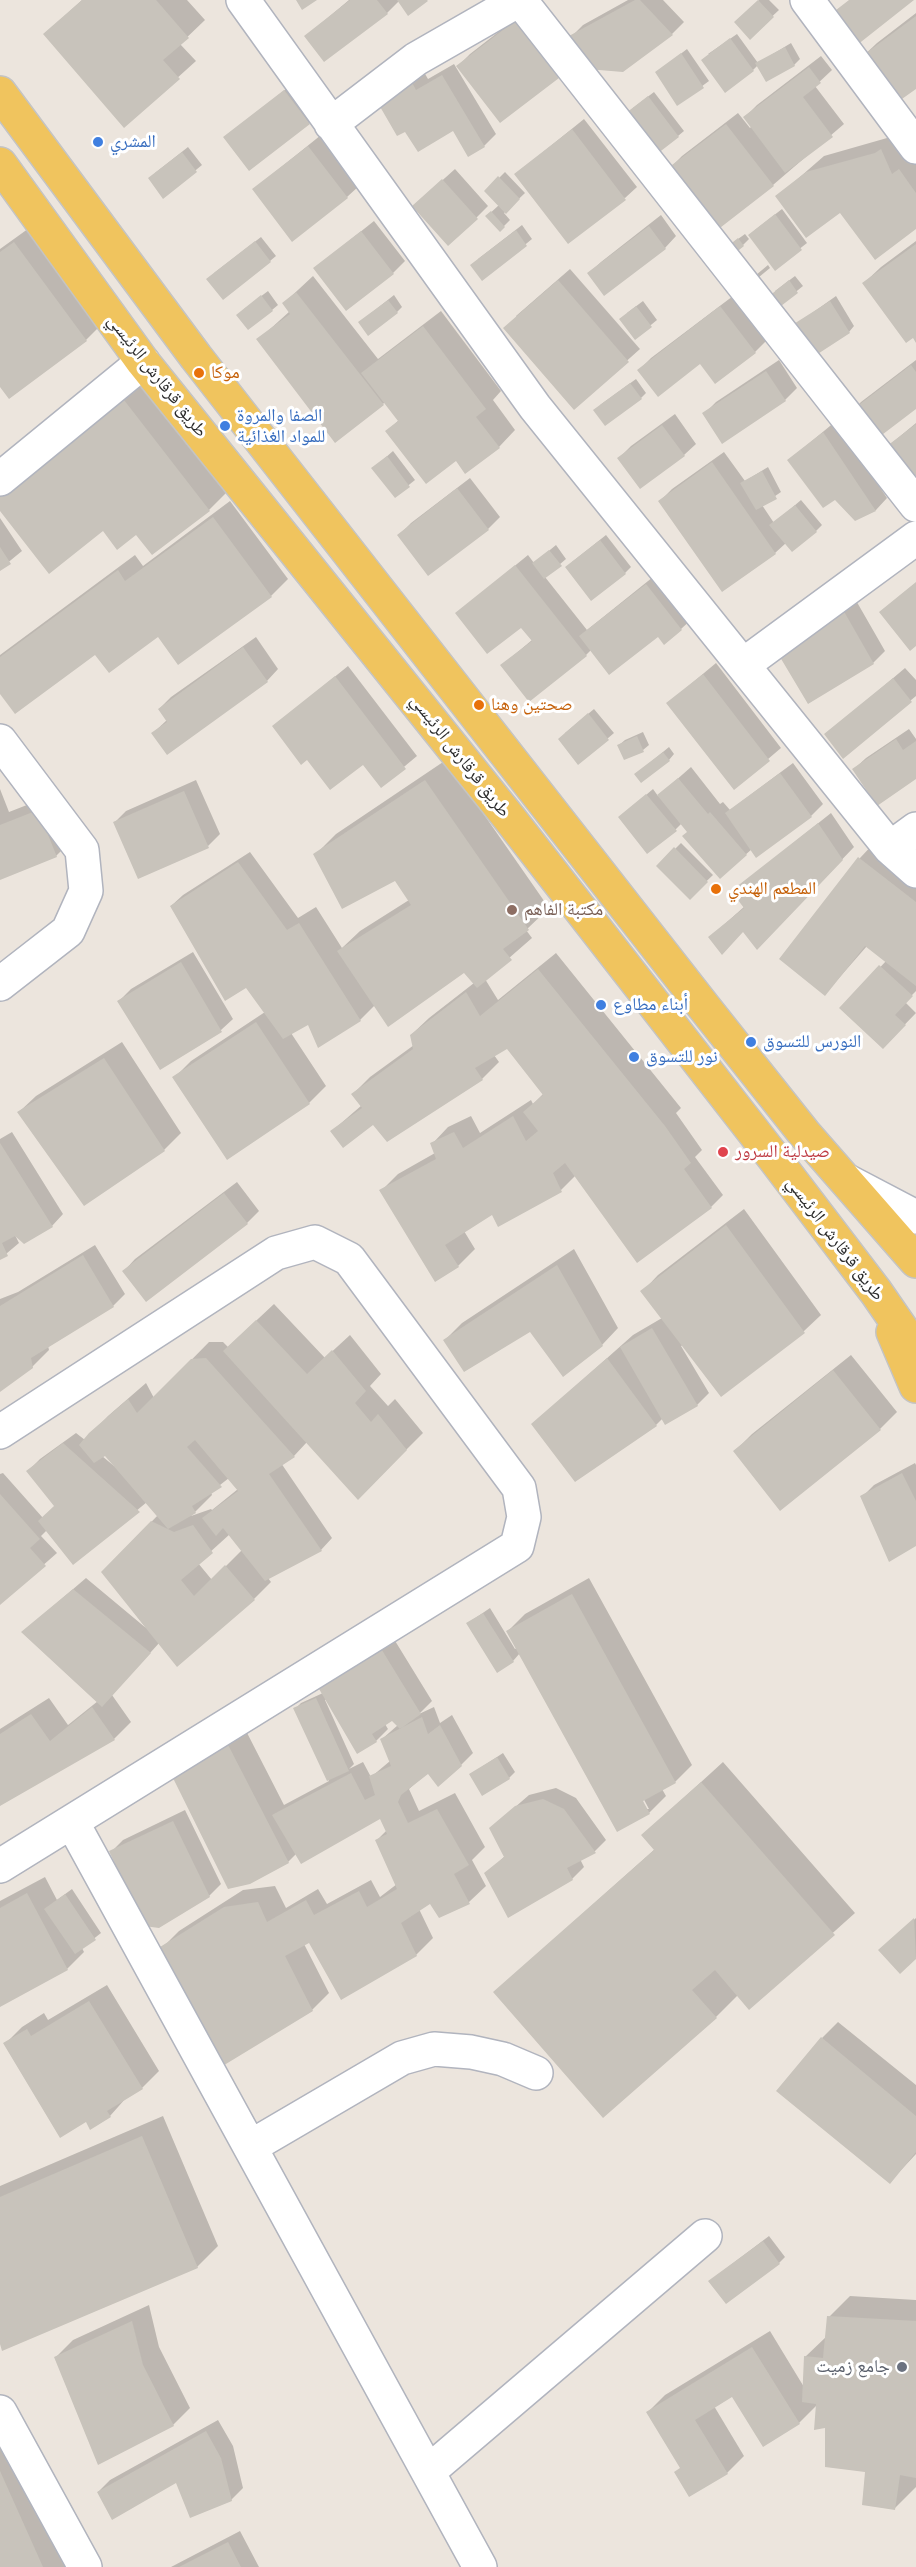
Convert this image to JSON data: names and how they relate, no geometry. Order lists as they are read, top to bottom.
{
  "streets": {
    "main road": ["طريق قرقارش الرئيسي"]
  },
  "places": [
    "المشري",
    "موكا",
    "الصفا والمروة للمواد الغذائية",
    "صحتين وهنا",
    "المطعم الهندي",
    "مكتبة الفاهم",
    "أبناء مطاوع",
    "النورس للتسوق",
    "نور للتسوق",
    "صيدلية السرور",
    "جامع زميت"
  ]
}
